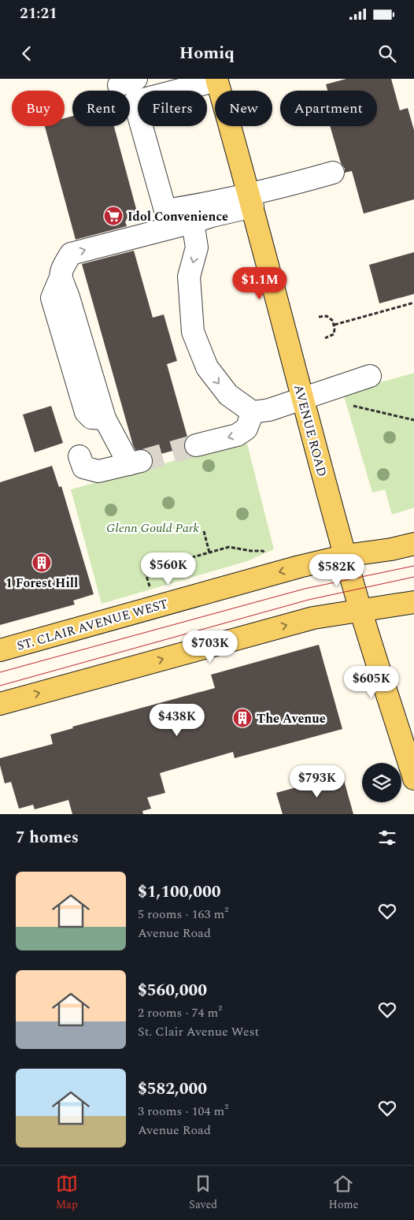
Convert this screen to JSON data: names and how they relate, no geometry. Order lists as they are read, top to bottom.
{
  "streets": {
    "main road": ["AVENUE ROAD", "ST. CLAIR AVENUE WEST"]
  },
  "crossings": [
    ["AVENUE ROAD", "ST. CLAIR AVENUE WEST"]
  ],
  "parks": ["Glenn Gould Park"],
  "places": {
    "supermarket": ["Idol Convenience"],
    "building": ["1 Forest Hill", "The Avenue"]
  },
  "page": {
    "status": "21:21",
    "header": "Homiq",
    "chip": [
      "Buy",
      "Rent",
      "Filters",
      "New",
      "Apartment"
    ],
    "price": [
      "$1.1M",
      "$560K",
      "$582K",
      "$703K",
      "$605K",
      "$438K",
      "$793K"
    ],
    "heading": "7 homes",
    "list": [
      {
        "name": "$1,100,000",
        "note": "5 rooms · 163 m² · Avenue Road"
      },
      {
        "name": "$560,000",
        "note": "2 rooms · 74 m² · St. Clair Avenue West"
      },
      {
        "name": "$582,000",
        "note": "3 rooms · 104 m² · Avenue Road"
      }
    ],
    "tabs": ["Map", "Saved", "Home"]
  }
}
